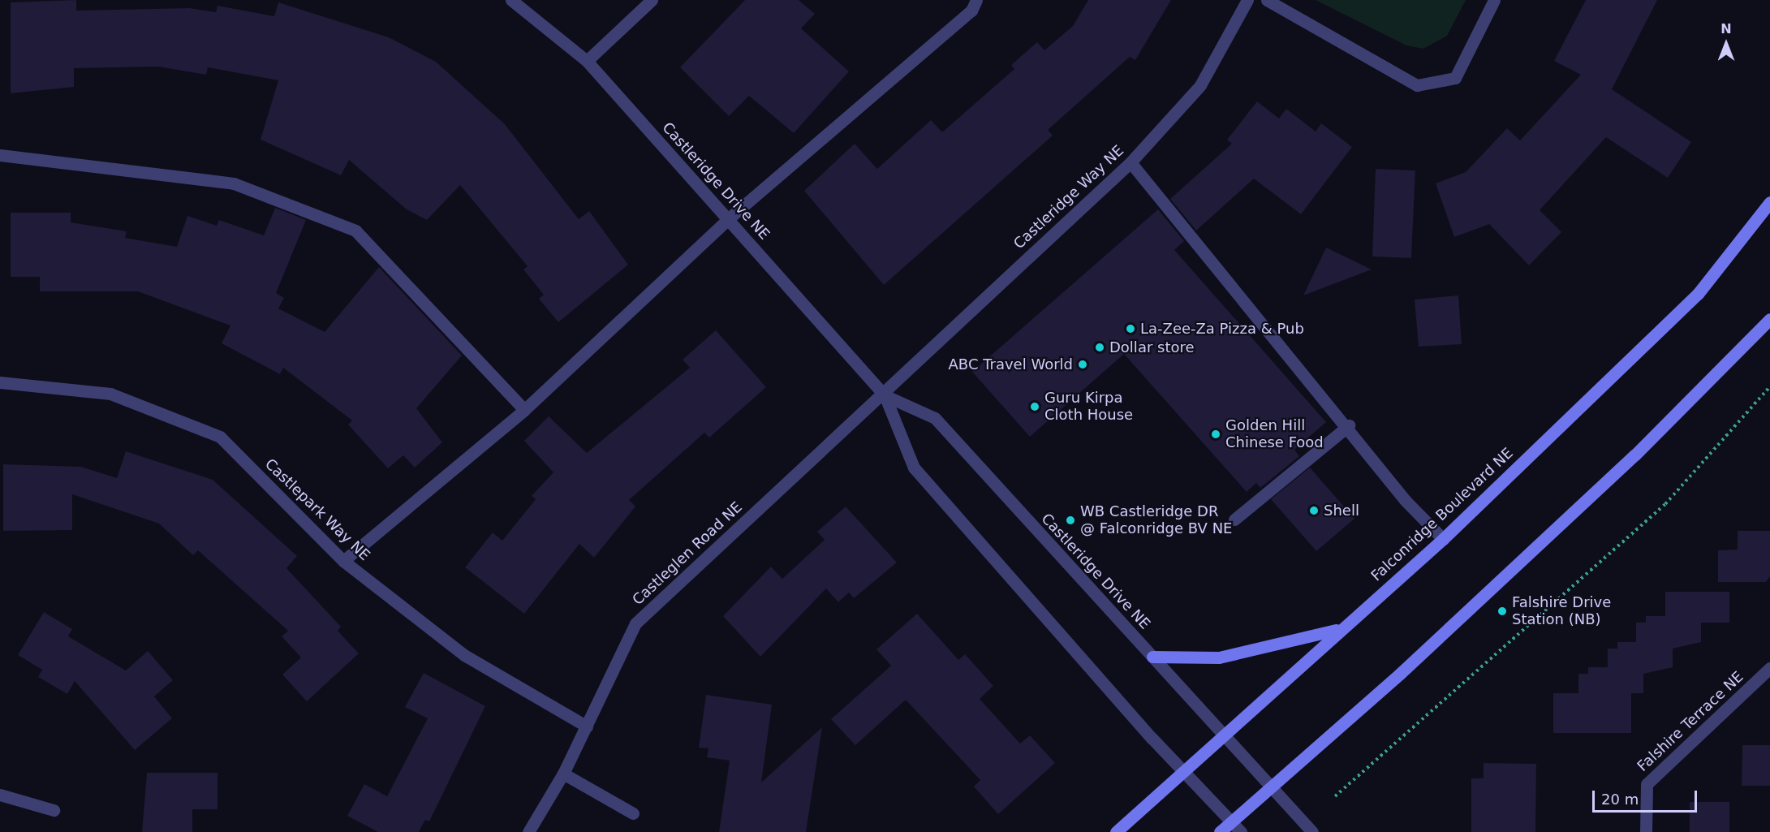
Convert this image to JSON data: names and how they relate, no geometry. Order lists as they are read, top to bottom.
{
  "streets": {
    "main road": ["Falconridge Boulevard NE"],
    "street": [
      "Castleridge Drive NE",
      "Castleridge Way NE",
      "Castlepark Way NE",
      "Castleglen Road NE",
      "Falshire Terrace NE"
    ]
  },
  "crossings": [
    ["Castleridge Drive NE", "Castleridge Way NE"],
    ["Castleridge Drive NE", "Falconridge Boulevard NE"],
    ["Castleridge Drive NE", "Castleglen Road NE"],
    ["Castleridge Way NE", "Castleglen Road NE"],
    ["Castlepark Way NE", "Castleglen Road NE"]
  ],
  "places": [
    "La-Zee-Za Pizza & Pub",
    "Dollar store",
    "ABC Travel World",
    "Guru Kirpa Cloth House",
    "Golden Hill Chinese Food",
    "Shell",
    "WB Castleridge DR @ Falconridge BV NE",
    "Falshire Drive Station (NB)"
  ],
  "scale_bar": "20 m",
  "north": "top"
}
